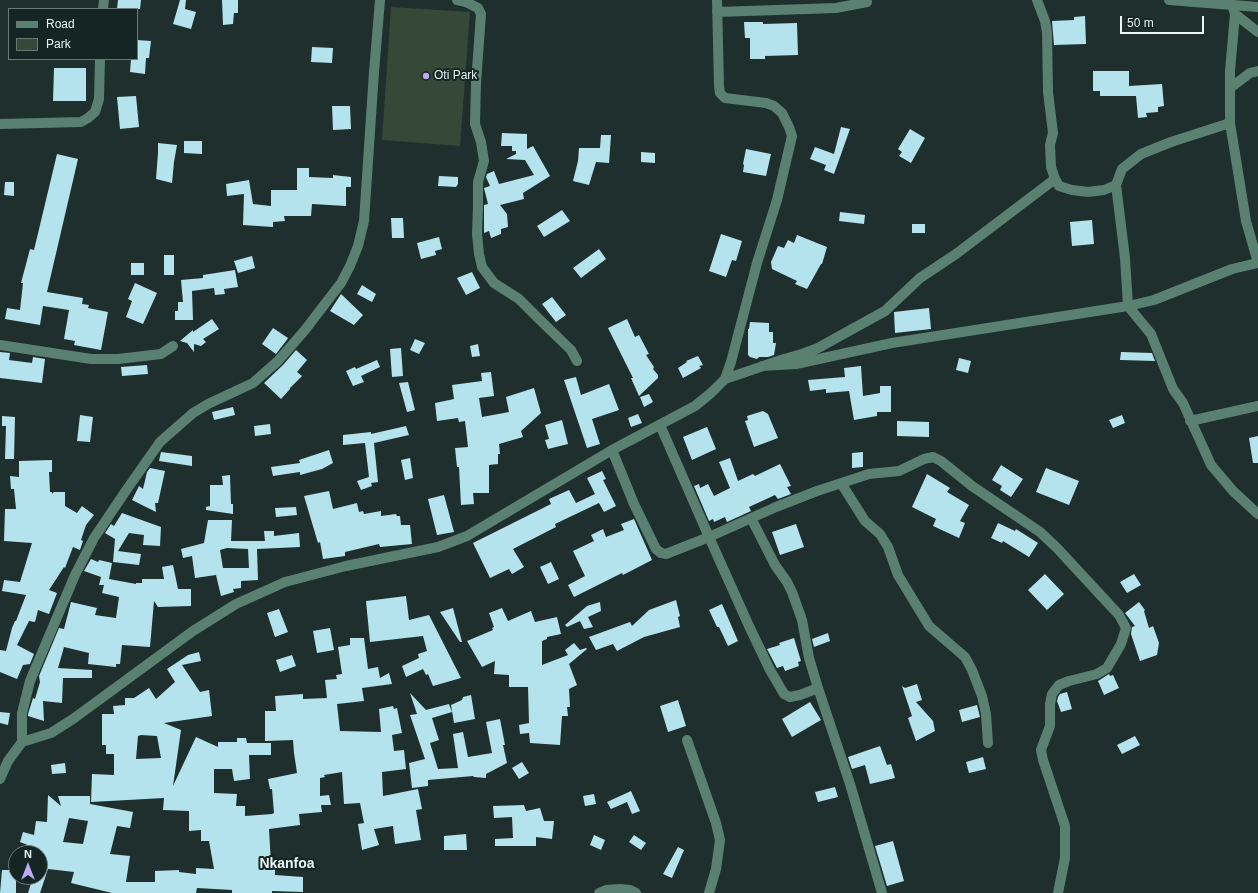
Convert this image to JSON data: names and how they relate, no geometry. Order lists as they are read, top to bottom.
{
  "districts": ["Nkanfoa"],
  "places": ["Oti Park"],
  "legend": ["Road", "Park"],
  "scale_bar": "50 m",
  "north": "top"
}
